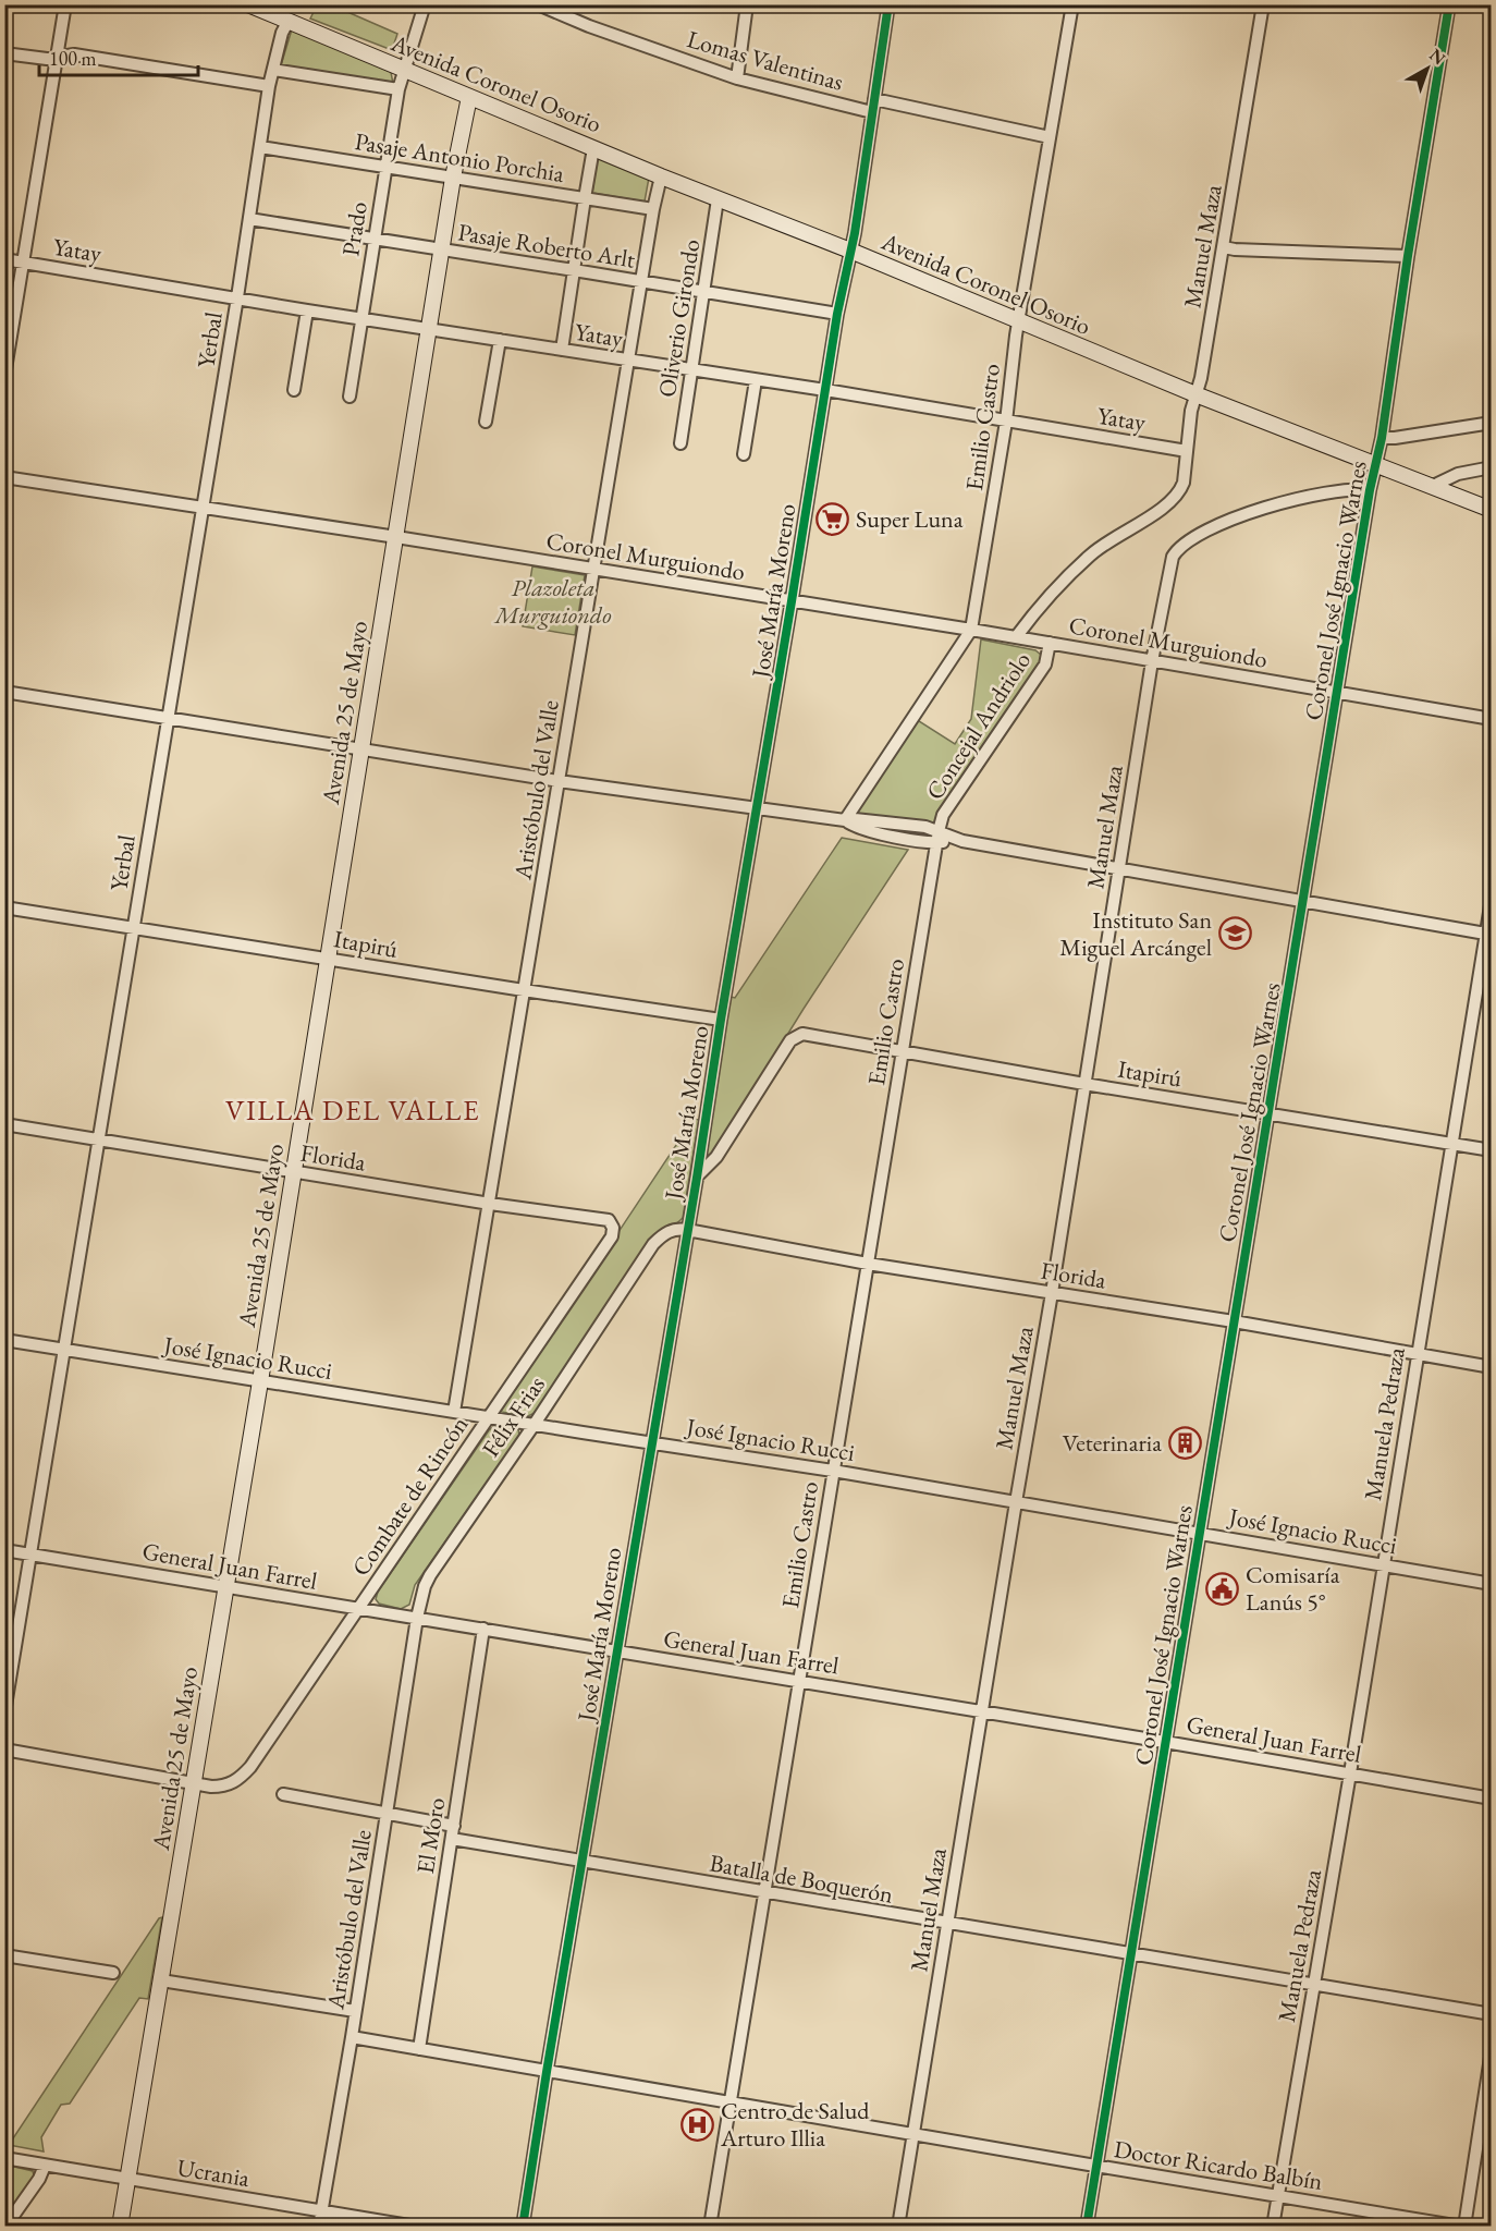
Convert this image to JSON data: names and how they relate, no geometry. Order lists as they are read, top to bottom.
{
  "streets": {
    "main road": ["Avenida Coronel Osorio", "Avenida 25 de Mayo"],
    "street": [
      "Lomas Valentinas",
      "Pasaje Antonio Porchia",
      "Prado",
      "Pasaje Roberto Arlt",
      "Manuel Maza",
      "Yatay",
      "Oliverio Girondo",
      "Yerbal",
      "Emilio Castro",
      "Coronel Murguiondo",
      "José María Moreno",
      "Coronel José Ignacio Warnes",
      "Concejal Andriolo",
      "Aristóbulo del Valle",
      "Itapirú",
      "Florida",
      "José Ignacio Rucci",
      "Félix Frias",
      "Manuela Pedraza",
      "Combate de Rincón",
      "General Juan Farrel",
      "El Moro",
      "Batalla de Boquerón",
      "Doctor Ricardo Balbín",
      "Ucrania"
    ]
  },
  "crossings": [
    ["Lomas Valentinas", "Emilio Castro"],
    ["Lomas Valentinas", "José María Moreno"],
    ["Avenida Coronel Osorio", "Prado"],
    ["Avenida Coronel Osorio", "Manuel Maza"],
    ["Avenida Coronel Osorio", "Oliverio Girondo"],
    ["Avenida Coronel Osorio", "Yerbal"],
    ["Avenida Coronel Osorio", "Emilio Castro"],
    ["Avenida Coronel Osorio", "José María Moreno"],
    ["Avenida Coronel Osorio", "Coronel José Ignacio Warnes"],
    ["Avenida Coronel Osorio", "Avenida 25 de Mayo"],
    ["Avenida Coronel Osorio", "Aristóbulo del Valle"],
    ["Pasaje Antonio Porchia", "Prado"],
    ["Pasaje Antonio Porchia", "Yerbal"],
    ["Pasaje Antonio Porchia", "Avenida 25 de Mayo"],
    ["Pasaje Antonio Porchia", "Aristóbulo del Valle"],
    ["Prado", "Pasaje Roberto Arlt"],
    ["Prado", "Yatay"],
    ["Pasaje Roberto Arlt", "Oliverio Girondo"],
    ["Pasaje Roberto Arlt", "Yerbal"],
    ["Pasaje Roberto Arlt", "José María Moreno"],
    ["Pasaje Roberto Arlt", "Avenida 25 de Mayo"],
    ["Pasaje Roberto Arlt", "Aristóbulo del Valle"],
    ["Manuel Maza", "Yatay"],
    ["Manuel Maza", "Coronel Murguiondo"],
    ["Manuel Maza", "Coronel José Ignacio Warnes"],
    ["Manuel Maza", "Itapirú"],
    ["Manuel Maza", "Florida"],
    ["Manuel Maza", "José Ignacio Rucci"],
    ["Manuel Maza", "General Juan Farrel"],
    ["Manuel Maza", "Batalla de Boquerón"],
    ["Manuel Maza", "Doctor Ricardo Balbín"],
    ["Yatay", "Oliverio Girondo"],
    ["Yatay", "Yerbal"],
    ["Yatay", "Emilio Castro"],
    ["Yatay", "José María Moreno"],
    ["Yatay", "Avenida 25 de Mayo"],
    ["Yatay", "Aristóbulo del Valle"],
    ["Yerbal", "Coronel Murguiondo"],
    ["Yerbal", "Itapirú"],
    ["Yerbal", "Florida"],
    ["Yerbal", "José Ignacio Rucci"],
    ["Yerbal", "General Juan Farrel"],
    ["Emilio Castro", "Coronel Murguiondo"],
    ["Emilio Castro", "Concejal Andriolo"],
    ["Emilio Castro", "Itapirú"],
    ["Emilio Castro", "Florida"],
    ["Emilio Castro", "José Ignacio Rucci"],
    ["Emilio Castro", "General Juan Farrel"],
    ["Emilio Castro", "Batalla de Boquerón"],
    ["Emilio Castro", "Doctor Ricardo Balbín"],
    ["Coronel Murguiondo", "José María Moreno"],
    ["Coronel Murguiondo", "Coronel José Ignacio Warnes"],
    ["Coronel Murguiondo", "Avenida 25 de Mayo"],
    ["Coronel Murguiondo", "Concejal Andriolo"],
    ["Coronel Murguiondo", "Aristóbulo del Valle"],
    ["José María Moreno", "Itapirú"],
    ["José María Moreno", "Florida"],
    ["José María Moreno", "José Ignacio Rucci"],
    ["José María Moreno", "Félix Frias"],
    ["José María Moreno", "General Juan Farrel"],
    ["José María Moreno", "Batalla de Boquerón"],
    ["José María Moreno", "Doctor Ricardo Balbín"],
    ["Coronel José Ignacio Warnes", "Itapirú"],
    ["Coronel José Ignacio Warnes", "Florida"],
    ["Coronel José Ignacio Warnes", "José Ignacio Rucci"],
    ["Coronel José Ignacio Warnes", "General Juan Farrel"],
    ["Coronel José Ignacio Warnes", "Batalla de Boquerón"],
    ["Coronel José Ignacio Warnes", "Doctor Ricardo Balbín"],
    ["Avenida 25 de Mayo", "Itapirú"],
    ["Avenida 25 de Mayo", "Florida"],
    ["Avenida 25 de Mayo", "José Ignacio Rucci"],
    ["Avenida 25 de Mayo", "Combate de Rincón"],
    ["Avenida 25 de Mayo", "General Juan Farrel"],
    ["Avenida 25 de Mayo", "Ucrania"],
    ["Aristóbulo del Valle", "Itapirú"],
    ["Aristóbulo del Valle", "Florida"],
    ["Aristóbulo del Valle", "José Ignacio Rucci"],
    ["Aristóbulo del Valle", "Félix Frias"],
    ["Aristóbulo del Valle", "General Juan Farrel"],
    ["Aristóbulo del Valle", "Doctor Ricardo Balbín"],
    ["Aristóbulo del Valle", "Ucrania"],
    ["Itapirú", "Manuela Pedraza"],
    ["Florida", "Félix Frias"],
    ["Florida", "Manuela Pedraza"],
    ["Florida", "Combate de Rincón"],
    ["José Ignacio Rucci", "Félix Frias"],
    ["José Ignacio Rucci", "Manuela Pedraza"],
    ["José Ignacio Rucci", "Combate de Rincón"],
    ["Félix Frias", "General Juan Farrel"],
    ["Manuela Pedraza", "General Juan Farrel"],
    ["Manuela Pedraza", "Batalla de Boquerón"],
    ["Manuela Pedraza", "Doctor Ricardo Balbín"],
    ["Combate de Rincón", "General Juan Farrel"],
    ["General Juan Farrel", "El Moro"],
    ["El Moro", "Batalla de Boquerón"],
    ["El Moro", "Doctor Ricardo Balbín"]
  ],
  "districts": ["VILLA DEL VALLE"],
  "parks": ["Plazoleta Murguiondo"],
  "places": {
    "supermarket": ["Super Luna"],
    "school or university": ["Instituto San Miguel Arcángel"],
    "building": ["Veterinaria"],
    "public building": ["Comisaría Lanús 5°"],
    "hospital": ["Centro de Salud Arturo Illia"]
  },
  "scale_bar": "100 m",
  "north": "top right"
}
